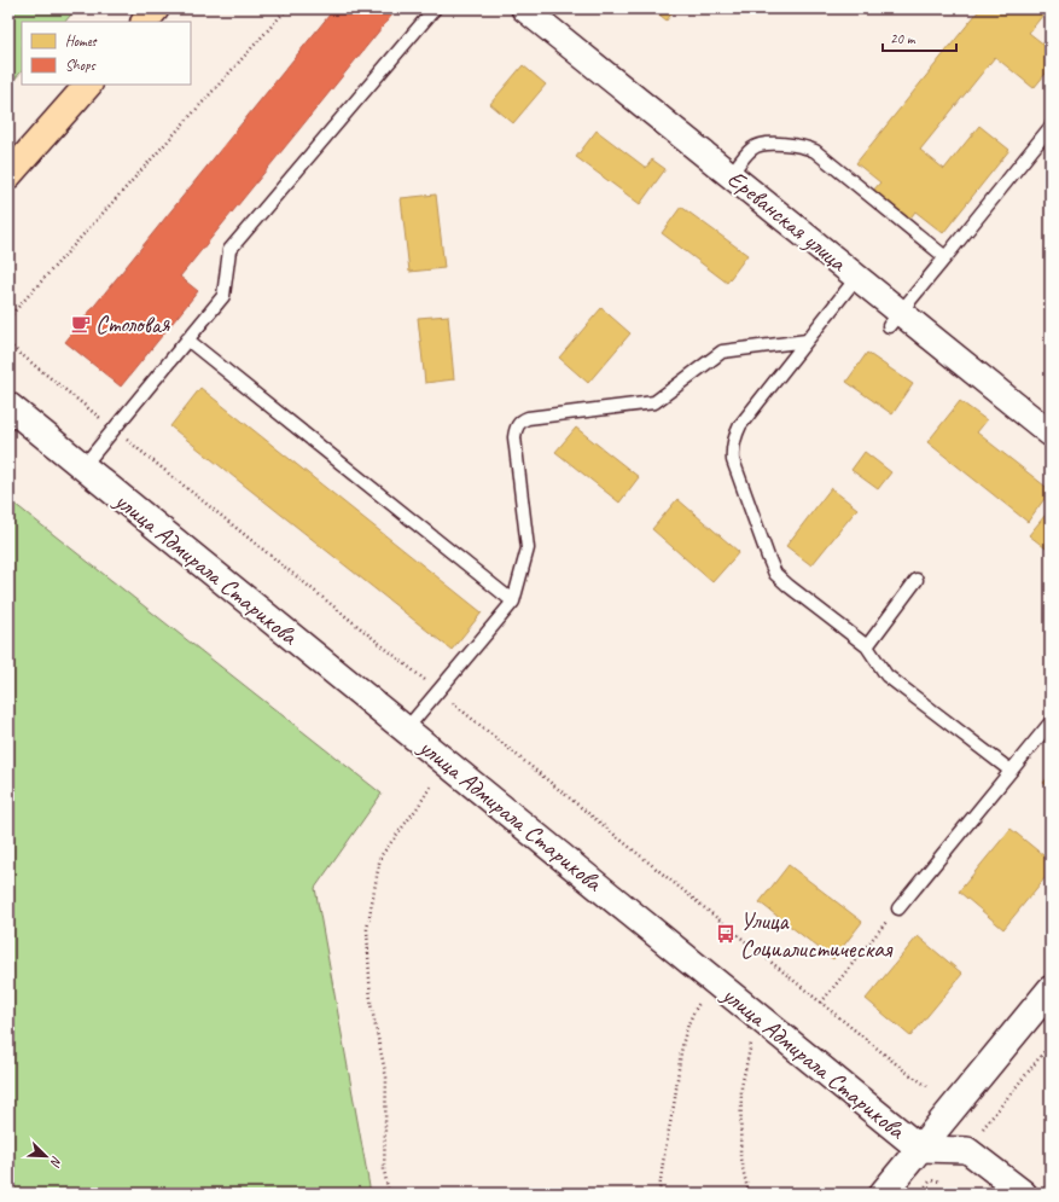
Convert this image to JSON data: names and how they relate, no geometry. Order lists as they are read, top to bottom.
{
  "streets": {
    "street": ["Ереванская улица", "улица Адмирала Старикова"]
  },
  "places": {
    "cafe": ["Столовая"],
    "bus stop": ["Улица Социалистическая"]
  },
  "legend": ["Homes", "Shops"],
  "scale_bar": "20 m",
  "north": "bottom right"
}
